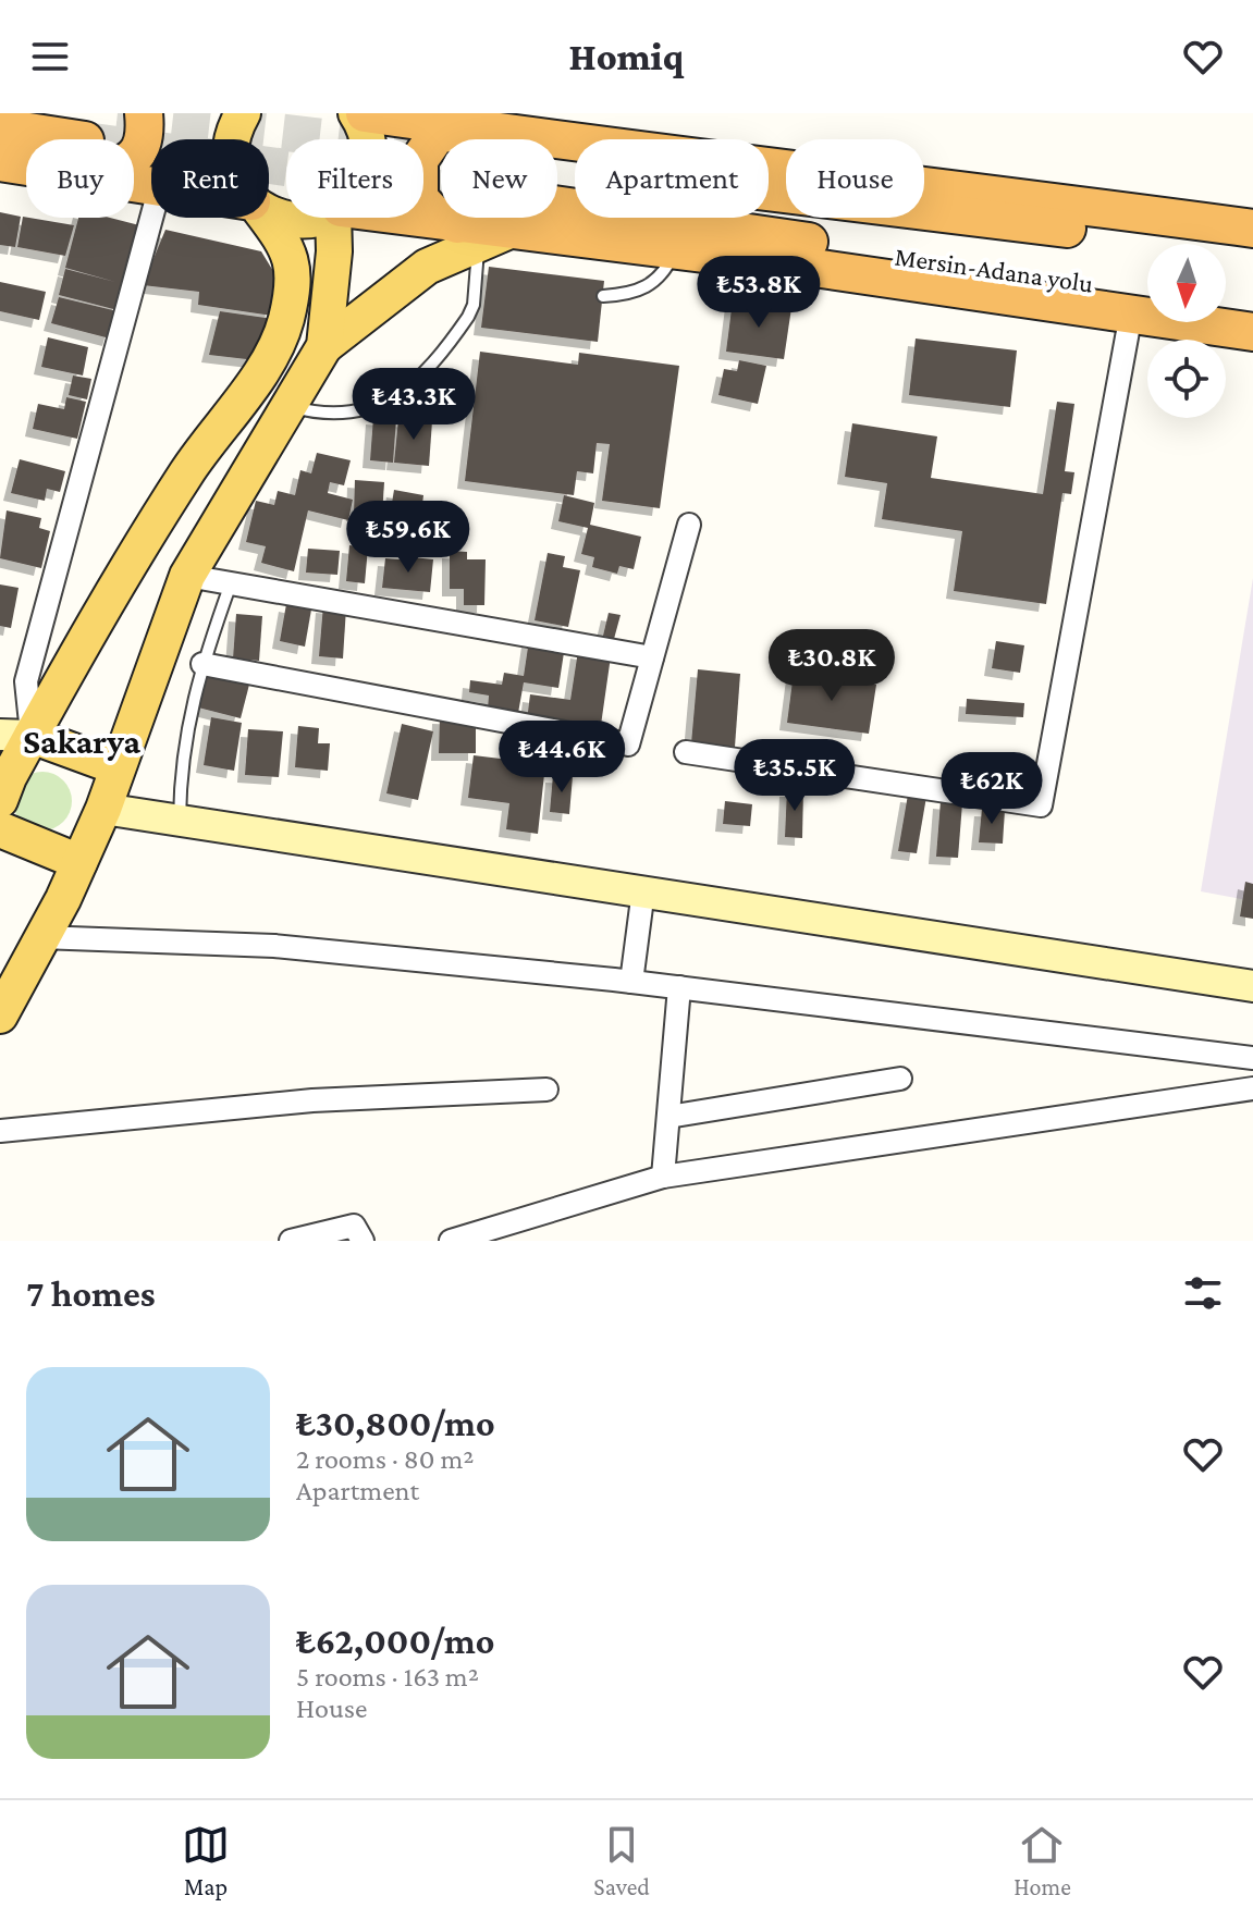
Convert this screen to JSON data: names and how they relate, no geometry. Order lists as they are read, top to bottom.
{
  "streets": {
    "highway": ["Mersin-Adana yolu"]
  },
  "districts": ["Sakarya"],
  "north": "bottom",
  "page": {
    "header": "Homiq",
    "chip": [
      "Buy",
      "Rent",
      "Filters",
      "New",
      "Apartment",
      "House"
    ],
    "price": [
      "₺53.8K",
      "₺43.3K",
      "₺59.6K",
      "₺30.8K",
      "₺44.6K",
      "₺35.5K",
      "₺62K"
    ],
    "heading": "7 homes",
    "list": [
      {
        "name": "₺30,800/mo",
        "note": "2 rooms · 80 m² · Apartment"
      },
      {
        "name": "₺62,000/mo",
        "note": "5 rooms · 163 m² · House"
      }
    ],
    "tabs": ["Map", "Saved", "Home"]
  }
}
